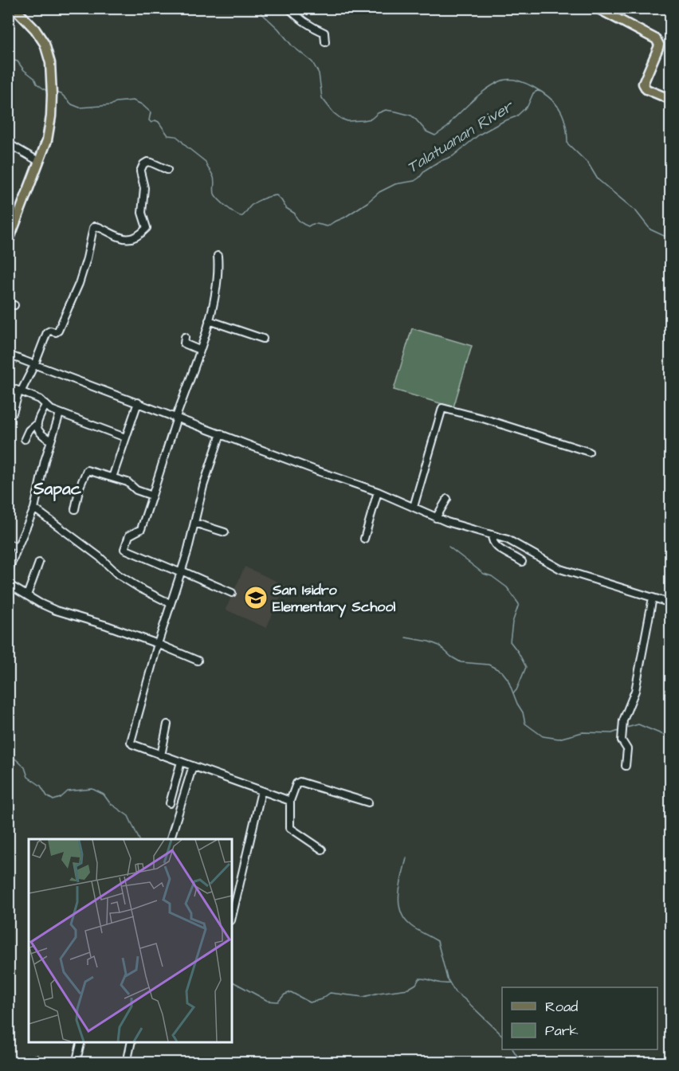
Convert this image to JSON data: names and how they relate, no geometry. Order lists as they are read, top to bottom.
{
  "districts": ["Sapac"],
  "water": ["Talatuanan River"],
  "places": {
    "school or university": ["San Isidro Elementary School"]
  },
  "legend": ["Road", "Park"]
}
